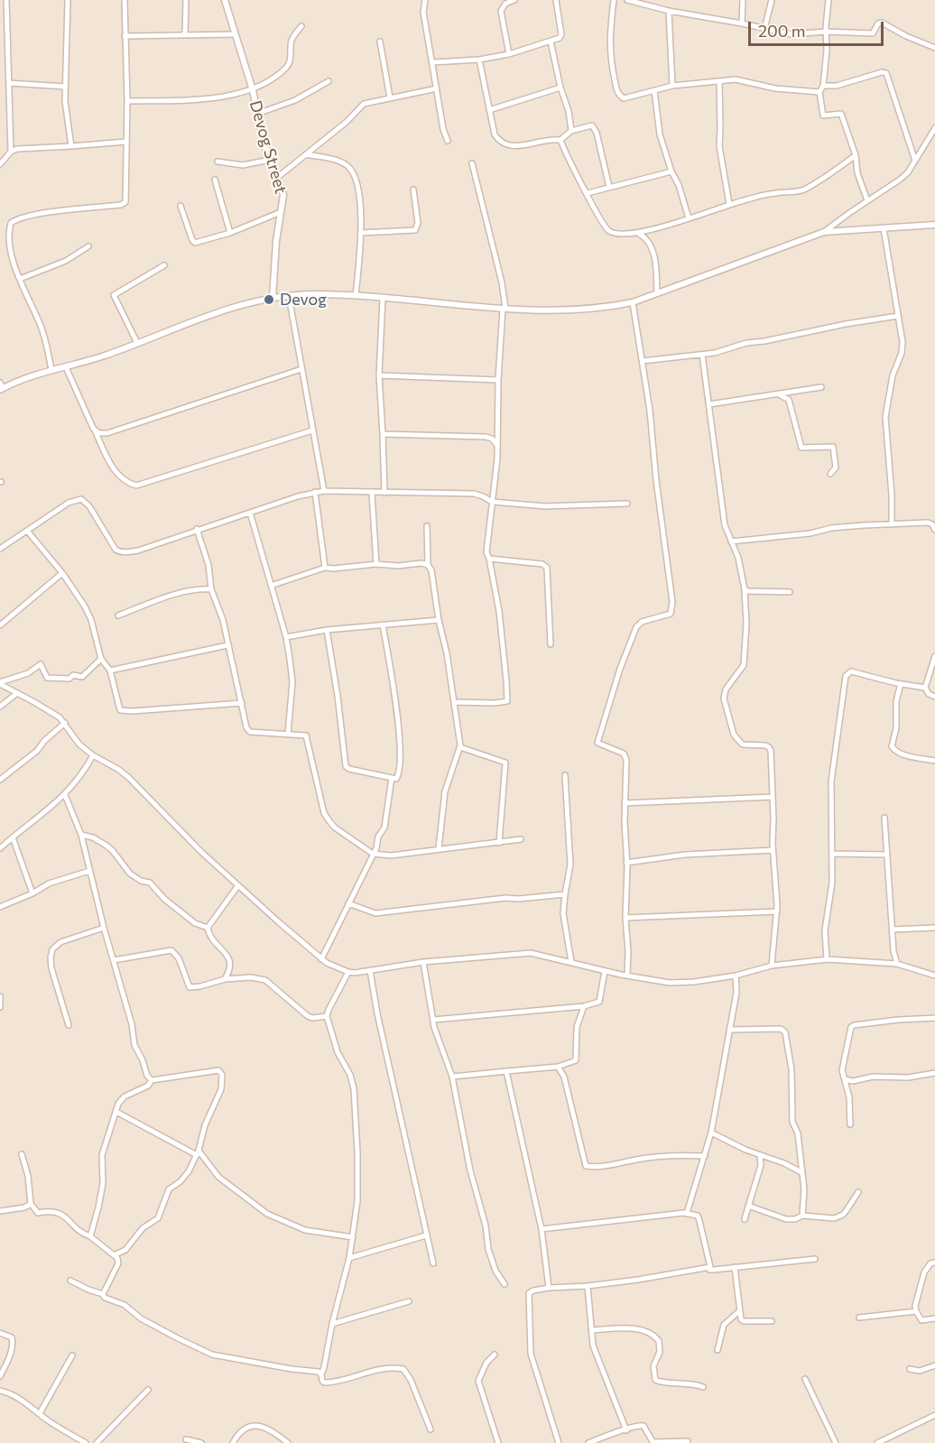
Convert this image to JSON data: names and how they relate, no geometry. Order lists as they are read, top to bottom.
{
  "streets": {
    "street": ["Devog Street"]
  },
  "places": ["Devog"],
  "scale_bar": "200 m"
}
